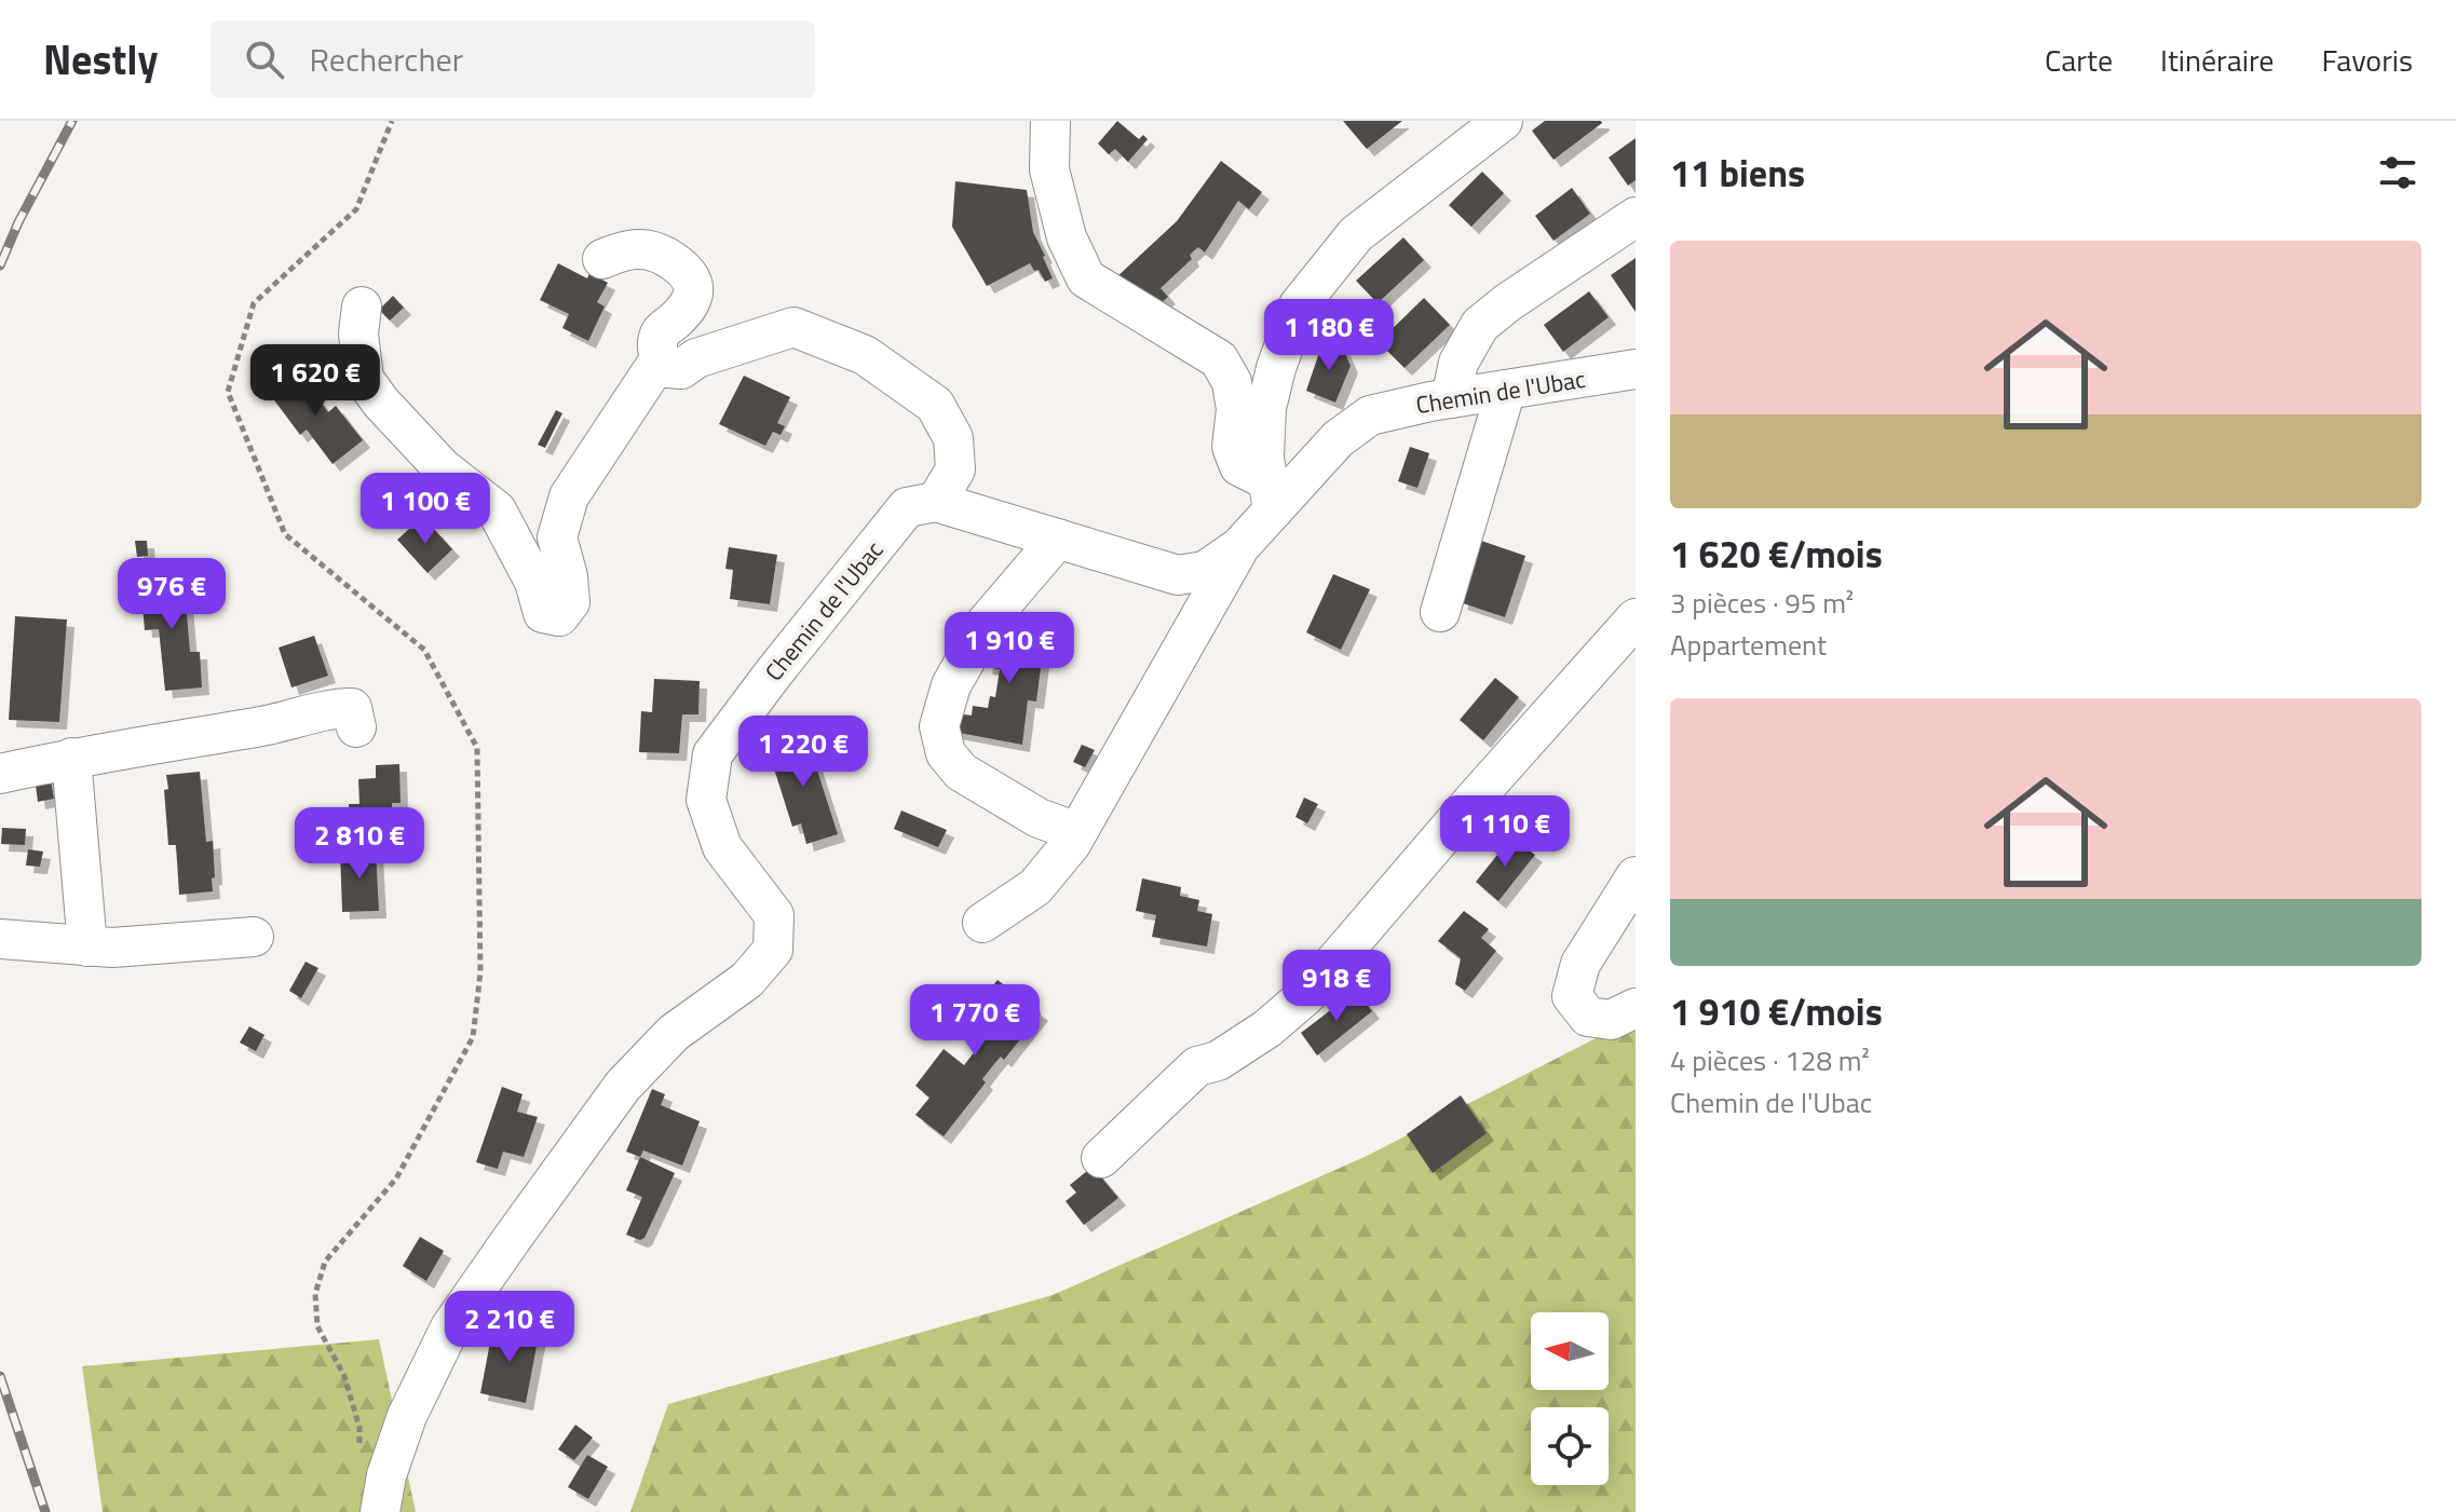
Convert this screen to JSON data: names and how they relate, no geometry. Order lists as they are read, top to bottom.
{
  "streets": {
    "street": ["Chemin de l'Ubac"]
  },
  "north": "left",
  "page": {
    "header": "Nestly",
    "search": "Rechercher",
    "nav": ["Carte", "Itinéraire", "Favoris"],
    "heading": "11 biens",
    "list": [
      {
        "name": "1 620 €/mois",
        "note": "3 pièces · 95 m² · Appartement"
      },
      {
        "name": "1 910 €/mois",
        "note": "4 pièces · 128 m² · Chemin de l'Ubac"
      }
    ],
    "price": [
      "1 180 €",
      "1 620 €",
      "1 100 €",
      "976 €",
      "1 910 €",
      "1 220 €",
      "1 110 €",
      "2 810 €",
      "918 €",
      "1 770 €",
      "2 210 €"
    ]
  }
}
